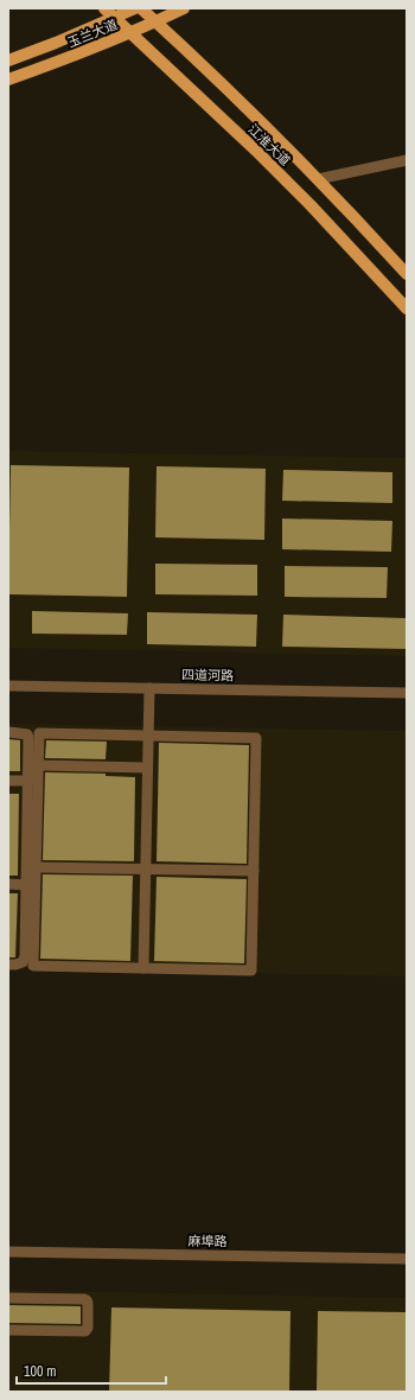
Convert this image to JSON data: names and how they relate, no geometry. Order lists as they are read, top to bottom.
{
  "streets": {
    "main road": ["玉兰大道", "江淮大道"],
    "street": ["四道河路", "麻埠路"]
  },
  "crossings": [
    ["玉兰大道", "江淮大道"]
  ],
  "scale_bar": "100 m"
}
